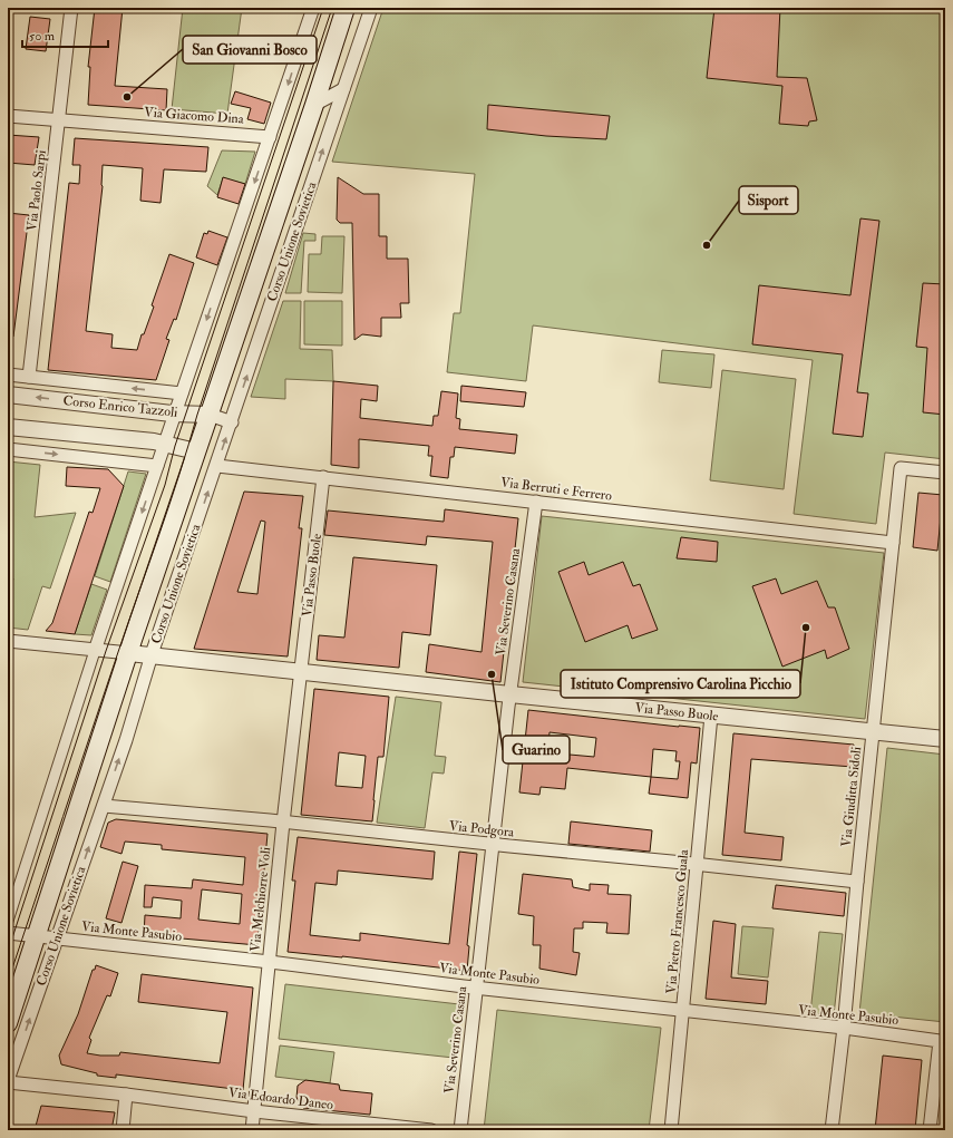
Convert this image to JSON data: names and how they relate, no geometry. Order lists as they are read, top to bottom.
{
  "streets": {
    "main road": ["Corso Unione Sovietica"],
    "street": [
      "Via Giacomo Dina",
      "Via Paolo Sarpi",
      "Corso Enrico Tazzoli",
      "Via Berruti e Ferrero",
      "Via Passo Buole",
      "Via Severino Casana",
      "Via Giuditta Sidoli",
      "Via Podgora",
      "Via Melchiorre Voli",
      "Via Pietro Francesco Guala",
      "Via Monte Pasubio",
      "Via Edoardo Daneo"
    ]
  },
  "crossings": [
    ["Via Giacomo Dina", "Via Paolo Sarpi"],
    ["Via Paolo Sarpi", "Corso Enrico Tazzoli"],
    ["Corso Unione Sovietica", "Corso Enrico Tazzoli"],
    ["Corso Unione Sovietica", "Via Berruti e Ferrero"],
    ["Corso Unione Sovietica", "Via Passo Buole"],
    ["Corso Unione Sovietica", "Via Podgora"],
    ["Corso Unione Sovietica", "Via Monte Pasubio"],
    ["Corso Unione Sovietica", "Via Edoardo Daneo"],
    ["Via Berruti e Ferrero", "Via Passo Buole"],
    ["Via Berruti e Ferrero", "Via Severino Casana"],
    ["Via Berruti e Ferrero", "Via Giuditta Sidoli"],
    ["Via Passo Buole", "Via Severino Casana"],
    ["Via Passo Buole", "Via Giuditta Sidoli"],
    ["Via Passo Buole", "Via Melchiorre Voli"],
    ["Via Passo Buole", "Via Pietro Francesco Guala"],
    ["Via Severino Casana", "Via Podgora"],
    ["Via Severino Casana", "Via Monte Pasubio"],
    ["Via Giuditta Sidoli", "Via Podgora"],
    ["Via Giuditta Sidoli", "Via Monte Pasubio"],
    ["Via Podgora", "Via Melchiorre Voli"],
    ["Via Podgora", "Via Pietro Francesco Guala"],
    ["Via Melchiorre Voli", "Via Monte Pasubio"],
    ["Via Melchiorre Voli", "Via Edoardo Daneo"],
    ["Via Pietro Francesco Guala", "Via Monte Pasubio"]
  ],
  "places": [
    "San Giovanni Bosco",
    "Sisport",
    "Istituto Comprensivo Carolina Picchio",
    "Guarino"
  ],
  "scale_bar": "50 m"
}
